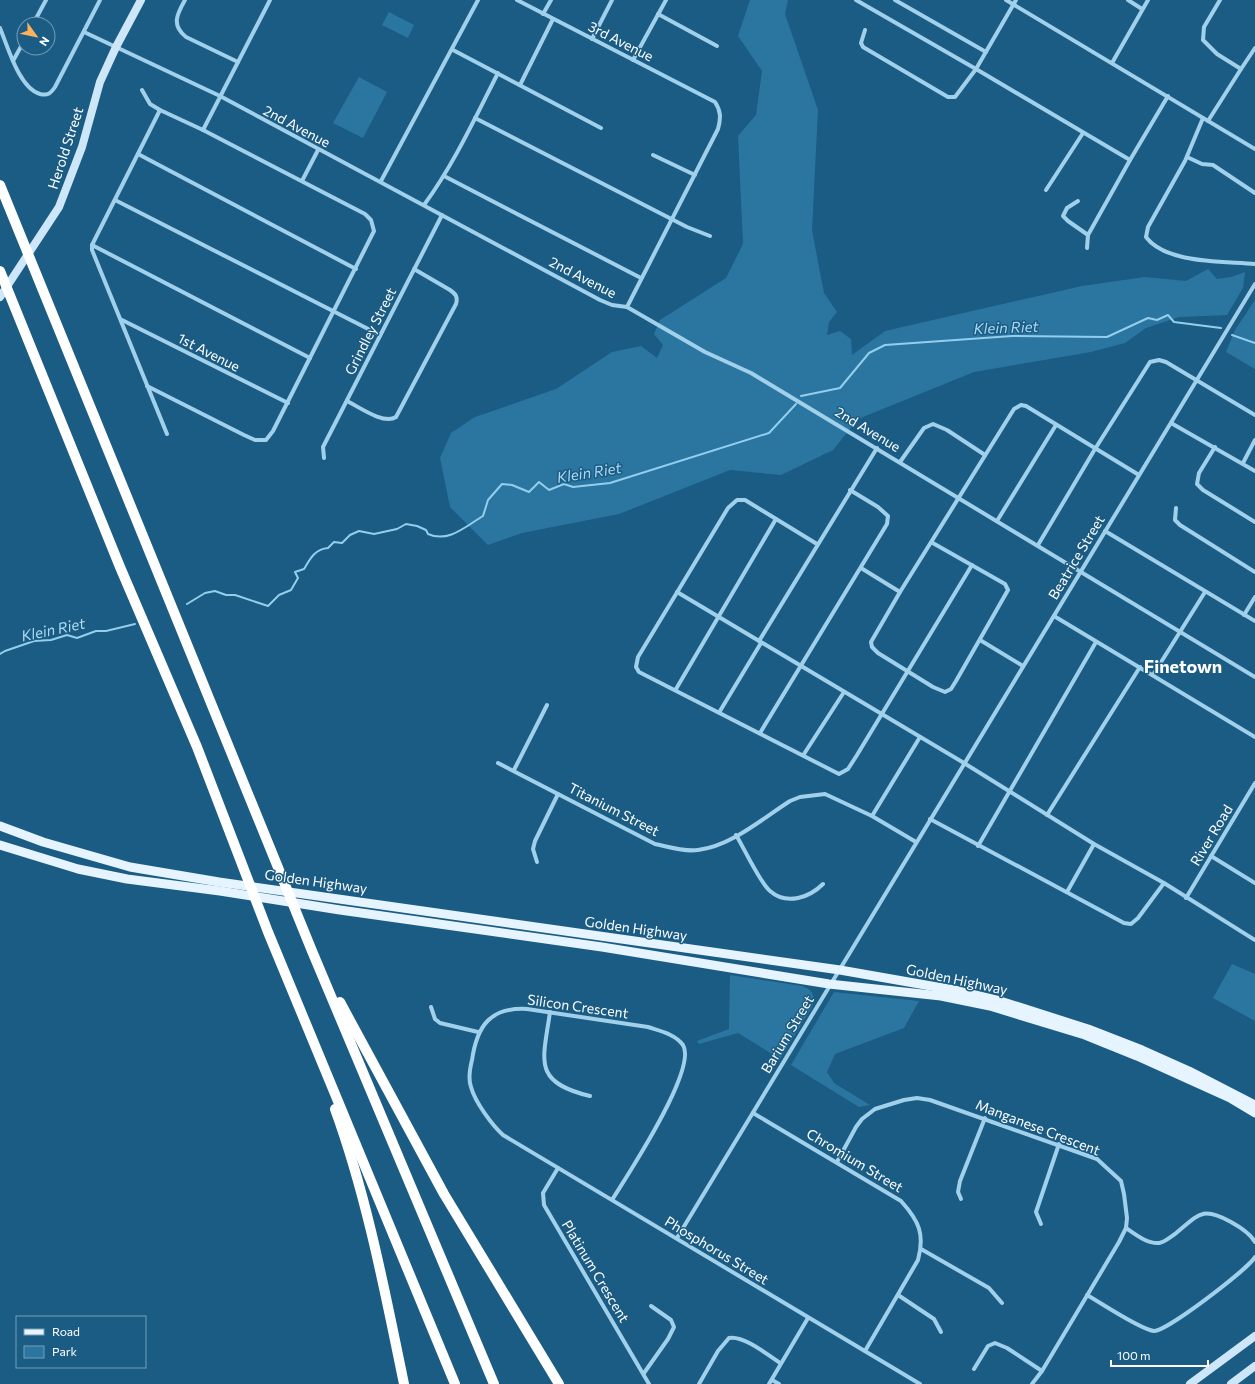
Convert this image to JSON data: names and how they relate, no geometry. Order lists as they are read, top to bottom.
{
  "streets": {
    "main road": ["Golden Highway"],
    "street": [
      "3rd Avenue",
      "2nd Avenue",
      "Herold Street",
      "Grindley Street",
      "1st Avenue",
      "Beatrice Street",
      "Titanium Street",
      "River Road",
      "Silicon Crescent",
      "Barium Street",
      "Manganese Crescent",
      "Chromium Street",
      "Phosphorus Street",
      "Platinum Crescent"
    ]
  },
  "crossings": [
    ["2nd Avenue", "Herold Street"],
    ["2nd Avenue", "Grindley Street"],
    ["2nd Avenue", "Beatrice Street"],
    ["Beatrice Street", "Titanium Street"],
    ["Beatrice Street", "Barium Street"],
    ["Titanium Street", "Barium Street"],
    ["Golden Highway", "Barium Street"],
    ["Silicon Crescent", "Phosphorus Street"],
    ["Barium Street", "Chromium Street"],
    ["Barium Street", "Phosphorus Street"],
    ["Manganese Crescent", "Chromium Street"],
    ["Chromium Street", "Phosphorus Street"],
    ["Phosphorus Street", "Platinum Crescent"]
  ],
  "districts": ["Finetown"],
  "water": ["Klein Riet"],
  "legend": ["Road", "Park"],
  "scale_bar": "100 m",
  "north": "bottom right"
}
